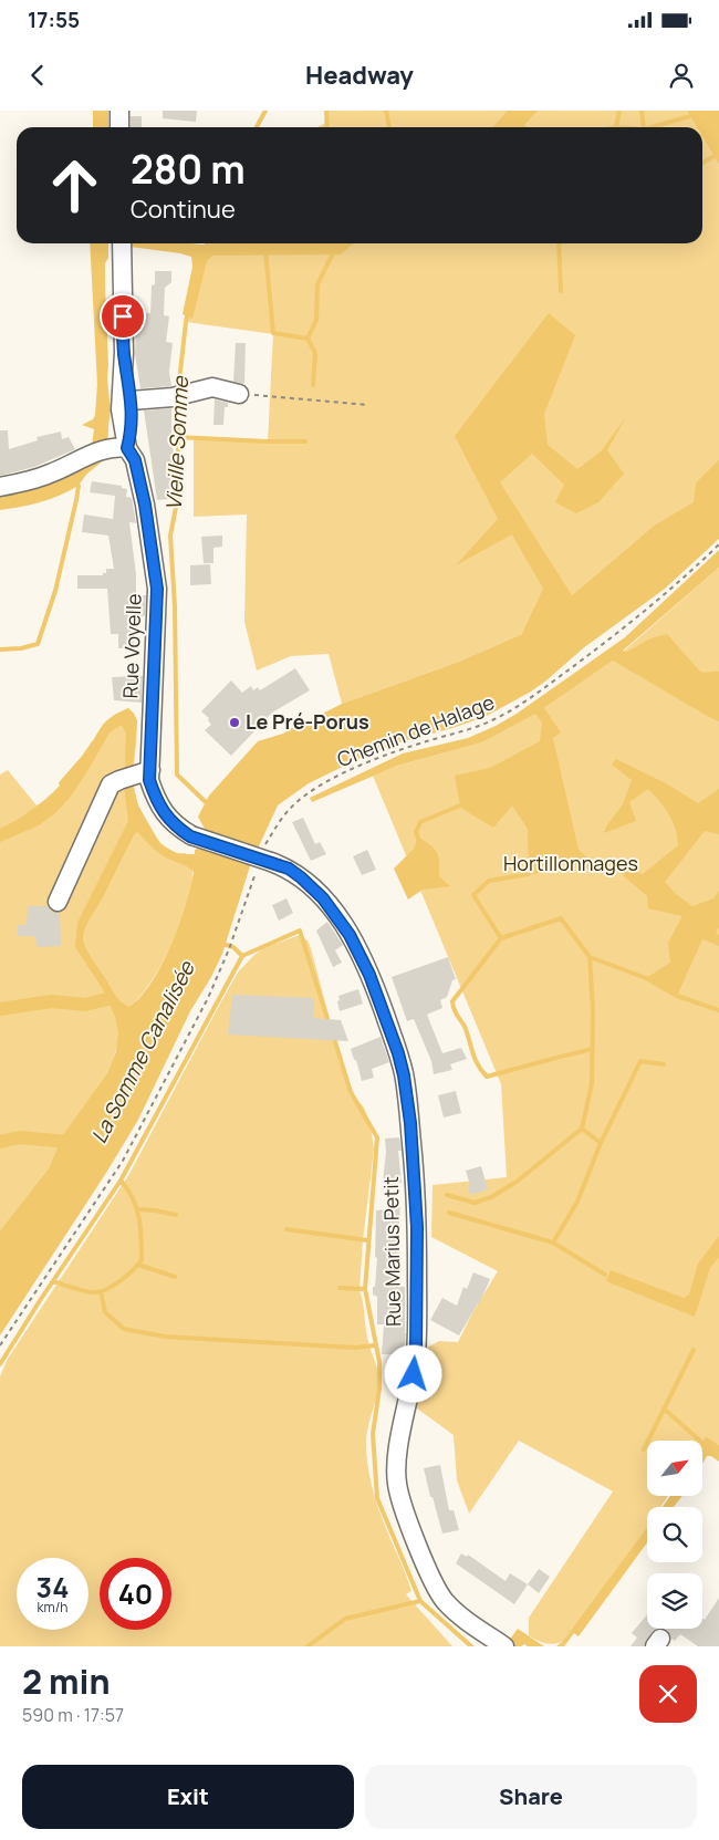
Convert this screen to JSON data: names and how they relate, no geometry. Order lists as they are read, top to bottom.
{
  "streets": {
    "street": ["Rue Voyelle", "Rue Marius Petit"],
    "path": ["Chemin de Halage"]
  },
  "crossings": [
    ["Rue Voyelle", "Rue Marius Petit"],
    ["Chemin de Halage", "Rue Marius Petit"]
  ],
  "water": ["Vieille Somme", "La Somme Canalisée"],
  "parks": ["Hortillonnages"],
  "places": ["Le Pré-Porus"],
  "north": "top right",
  "page": {
    "status": "17:55",
    "header": "Headway",
    "turn": ["280 m", "Continue"],
    "speed": "34 km/h",
    "limit": "40",
    "heading": ["2 min", "590 m · 17:57"],
    "buttons": ["Exit", "Share"]
  }
}
